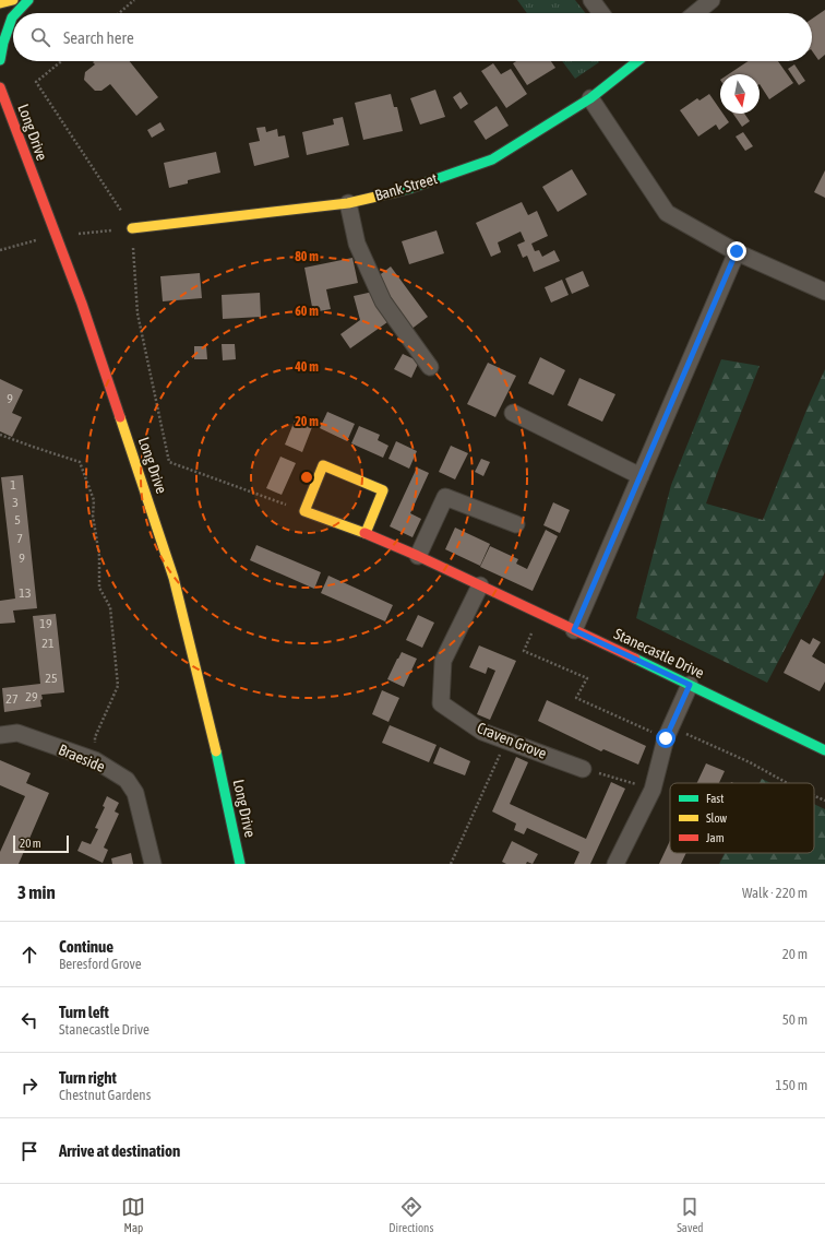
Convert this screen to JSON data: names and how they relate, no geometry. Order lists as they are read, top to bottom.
{
  "streets": {
    "street": [
      "Long Drive",
      "Bank Street",
      "Stanecastle Drive",
      "Craven Grove",
      "Braeside"
    ]
  },
  "crossings": [
    ["Stanecastle Drive", "Craven Grove"]
  ],
  "house_numbers": [
    "9",
    "1",
    "3",
    "5",
    "7",
    "9",
    "13",
    "19",
    "21",
    "25",
    "29",
    "27"
  ],
  "legend": ["Fast", "Slow", "Jam"],
  "scale_bar": "20 m",
  "north": "bottom",
  "page": {
    "search": "Search here",
    "scale": "20 m",
    "heading": ["3 min", "Walk · 220 m"],
    "list": [
      ["Continue", "Beresford Grove", "20 m"],
      ["Turn left", "Stanecastle Drive", "50 m"],
      ["Turn right", "Chestnut Gardens", "150 m"],
      "Arrive at destination"
    ],
    "nav": ["Map", "Directions", "Saved"]
  },
  "rings": [
    "80 m",
    "60 m",
    "40 m",
    "20 m"
  ]
}
